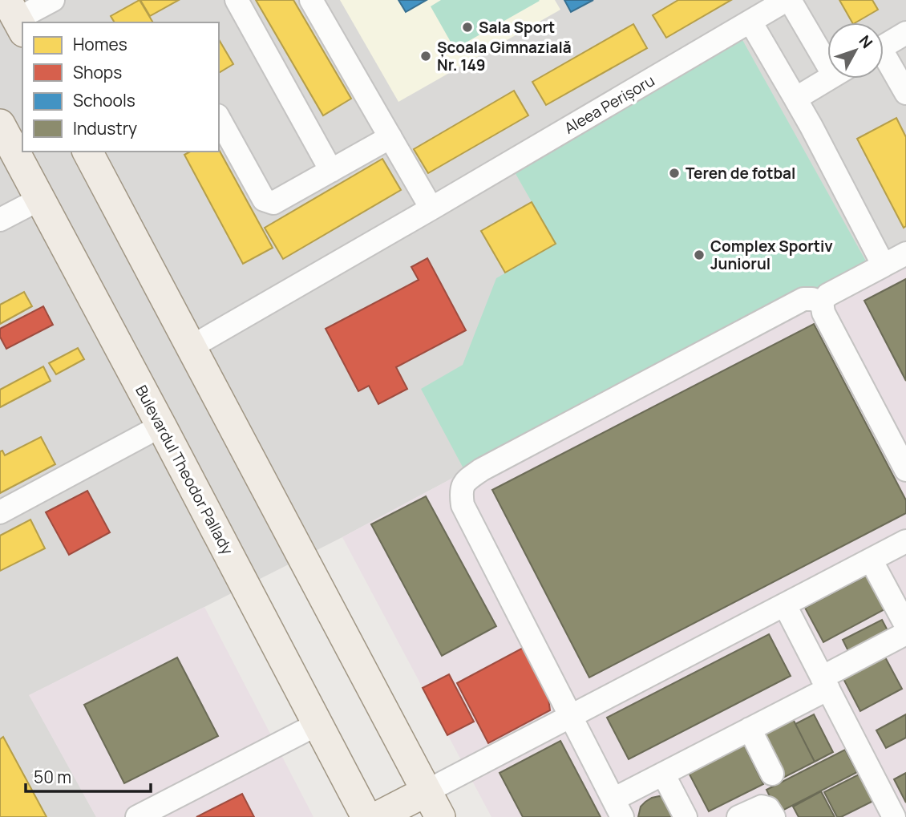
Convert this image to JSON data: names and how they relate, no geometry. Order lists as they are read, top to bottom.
{
  "streets": {
    "main road": ["Bulevardul Theodor Pallady"],
    "street": ["Aleea Perișoru"]
  },
  "places": [
    "Sala Sport",
    "Școala Gimnazială Nr. 149",
    "Teren de fotbal",
    "Complex Sportiv Juniorul"
  ],
  "legend": [
    "Homes",
    "Shops",
    "Schools",
    "Industry"
  ],
  "scale_bar": "50 m",
  "north": "top right"
}
